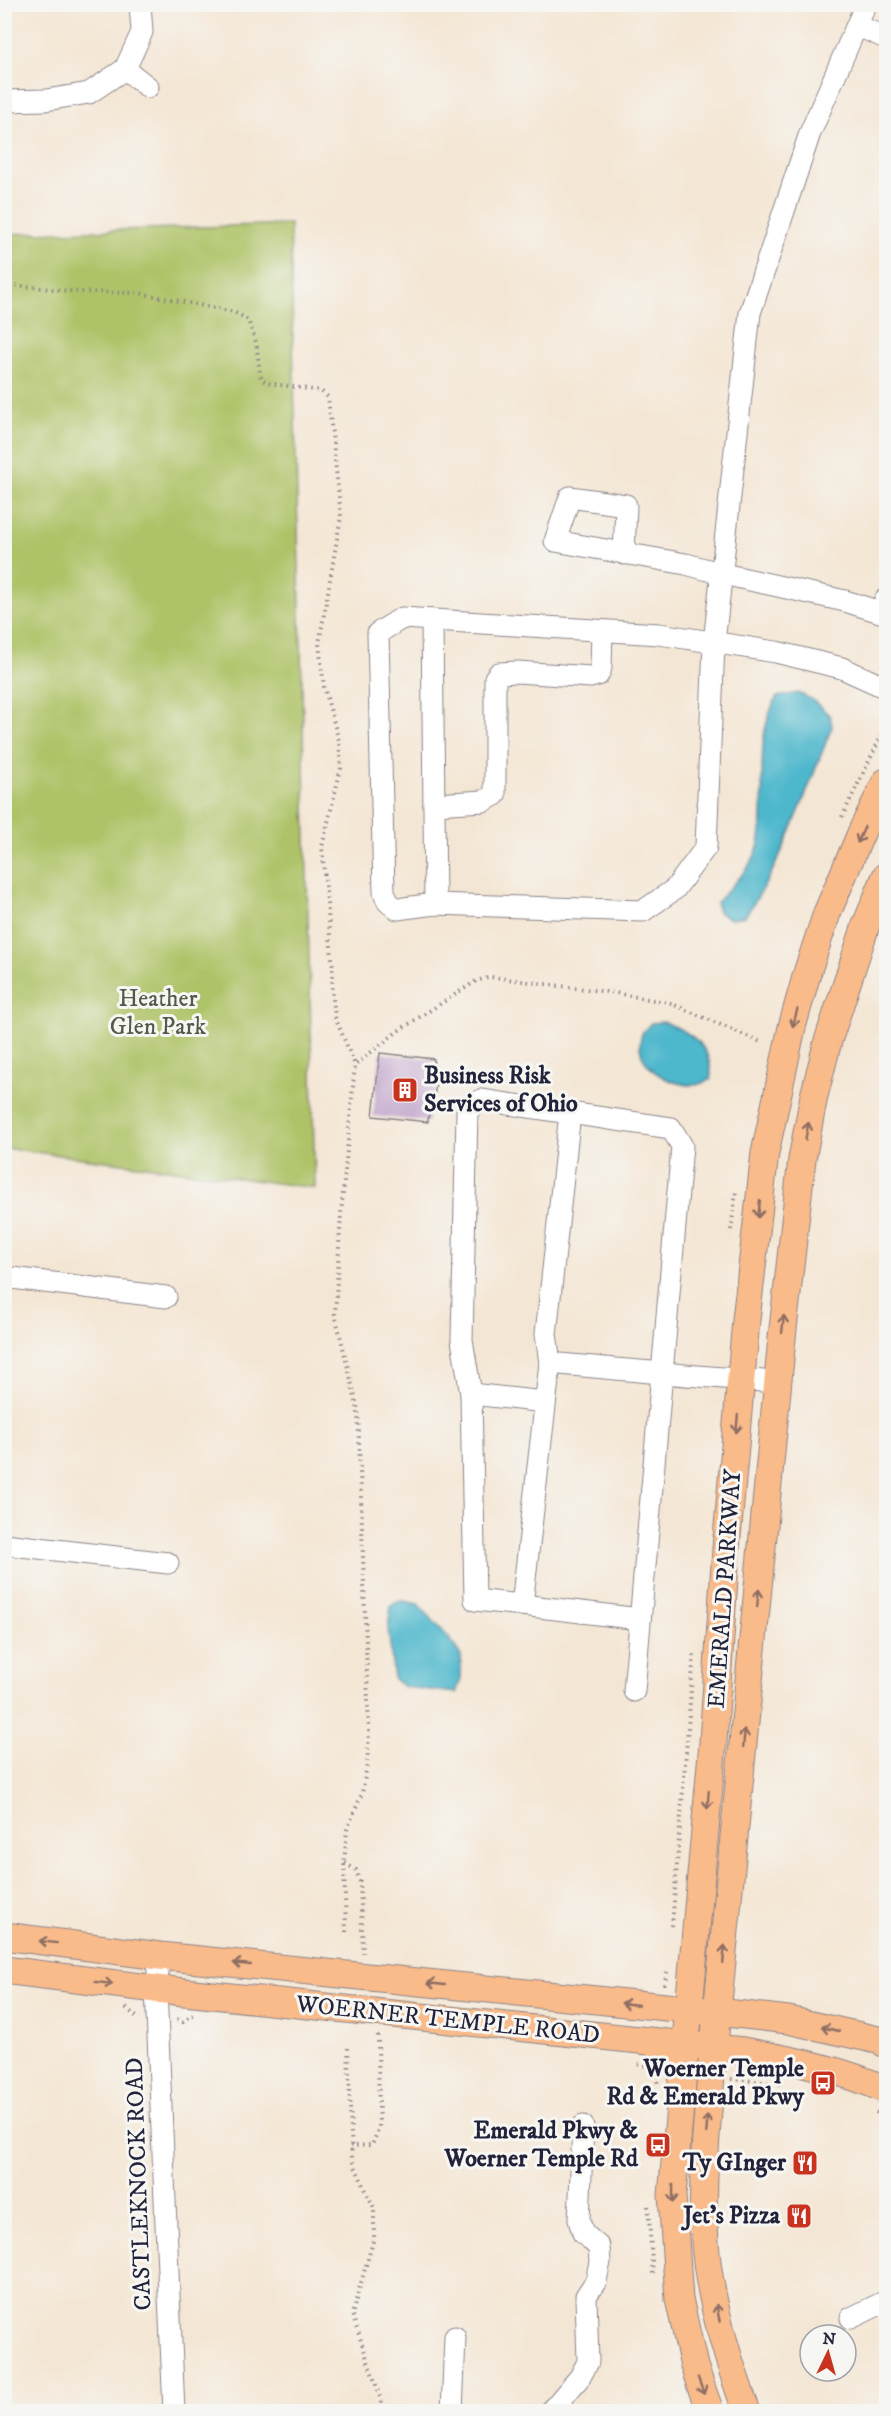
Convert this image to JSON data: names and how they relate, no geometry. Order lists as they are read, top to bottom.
{
  "streets": {
    "main road": ["EMERALD PARKWAY", "WOERNER TEMPLE ROAD"],
    "street": ["CASTLEKNOCK ROAD"]
  },
  "crossings": [
    ["EMERALD PARKWAY", "WOERNER TEMPLE ROAD"],
    ["WOERNER TEMPLE ROAD", "CASTLEKNOCK ROAD"]
  ],
  "parks": ["Heather Glen Park"],
  "places": {
    "building": ["Business Risk Services of Ohio"],
    "bus stop": ["Woerner Temple Rd & Emerald Pkwy", "Emerald Pkwy & Woerner Temple Rd"],
    "restaurant": ["Ty GInger", "Jet's Pizza"]
  },
  "north": "top"
}
